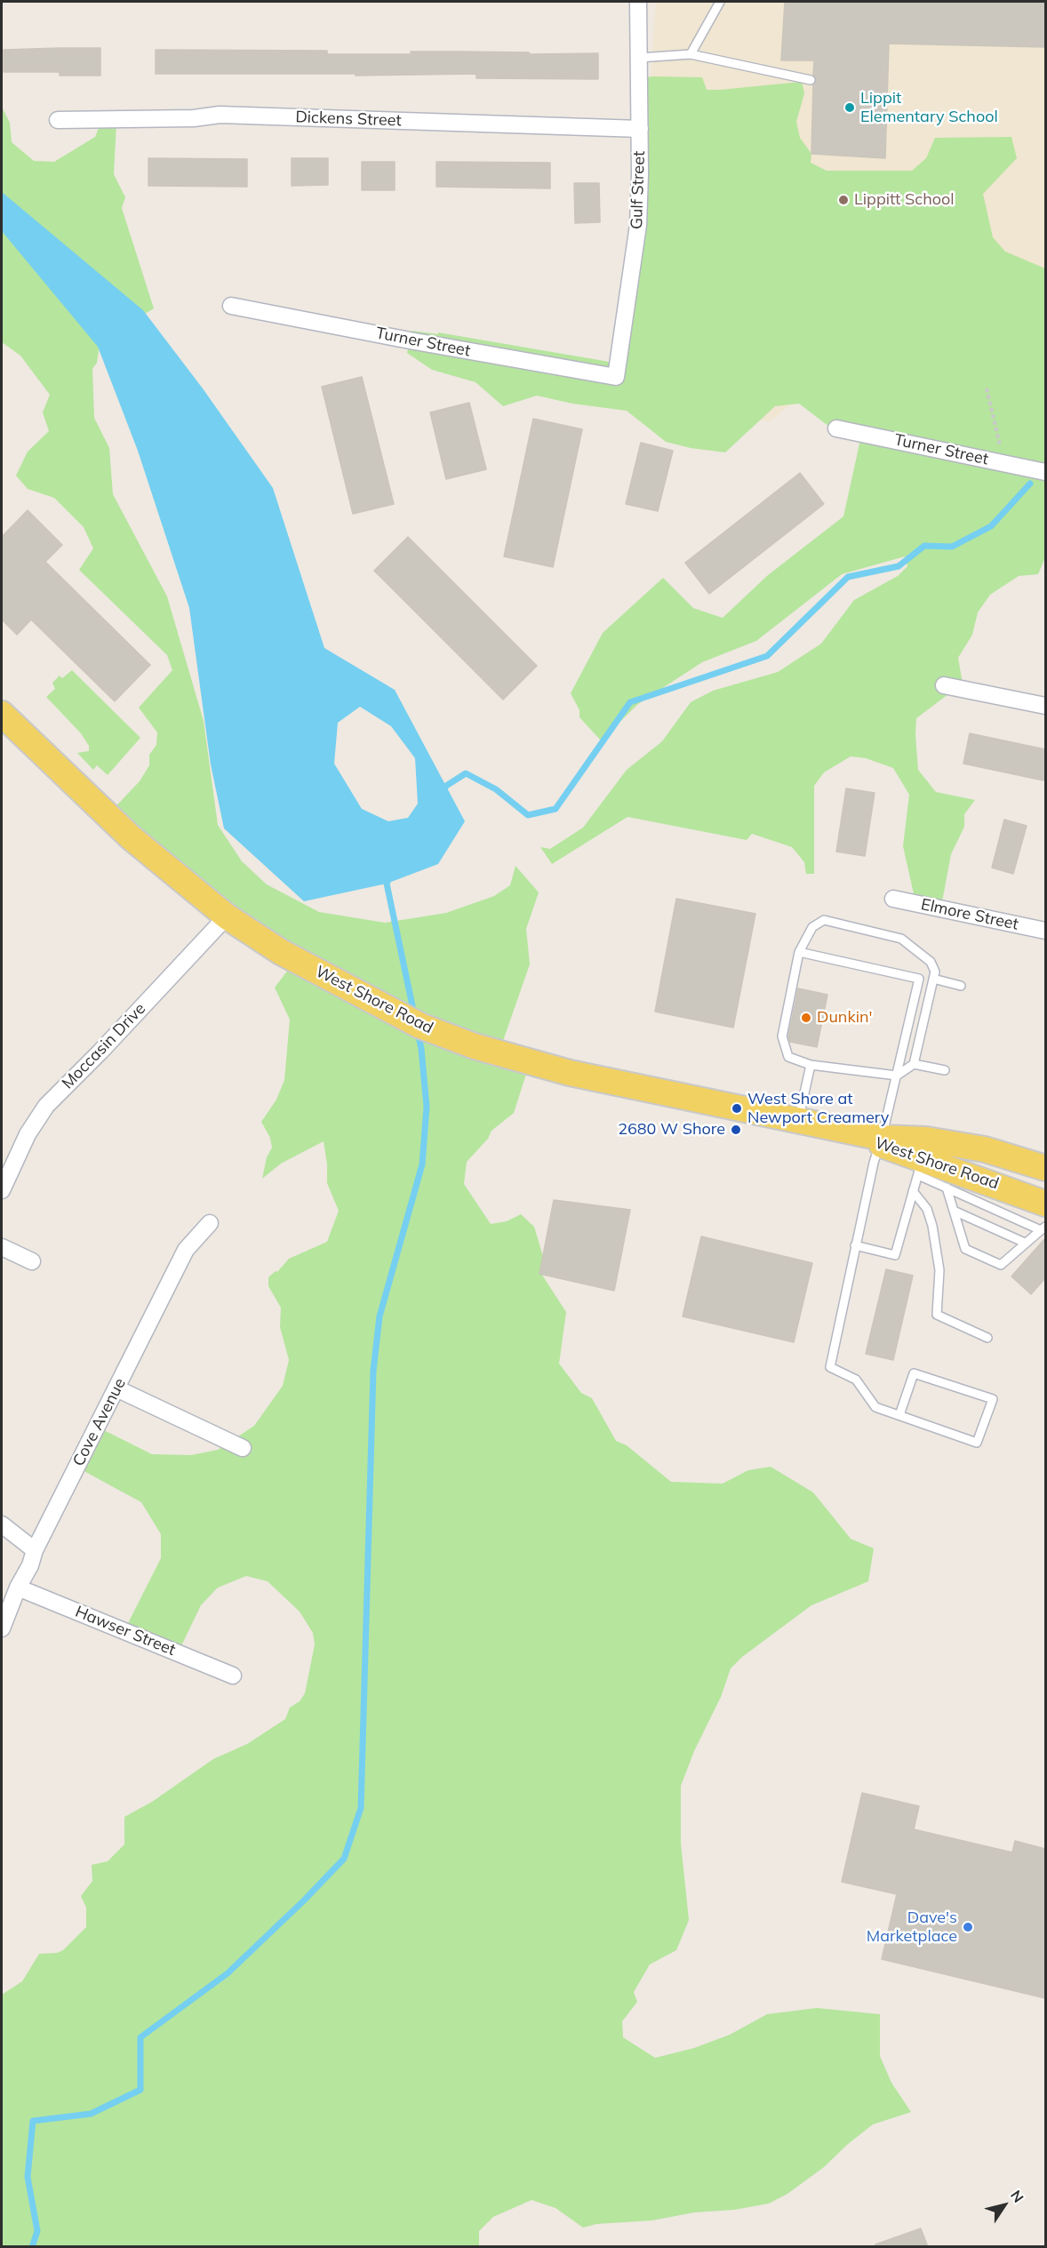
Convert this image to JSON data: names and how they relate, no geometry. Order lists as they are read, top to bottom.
{
  "streets": {
    "main road": ["West Shore Road"],
    "street": [
      "Dickens Street",
      "Gulf Street",
      "Turner Street",
      "Elmore Street",
      "Moccasin Drive",
      "Cove Avenue",
      "Hawser Street"
    ]
  },
  "crossings": [
    ["Dickens Street", "Gulf Street"],
    ["Gulf Street", "Turner Street"],
    ["West Shore Road", "Moccasin Drive"],
    ["Cove Avenue", "Hawser Street"]
  ],
  "places": [
    "Lippit Elementary School",
    "Lippitt School",
    "Dunkin'",
    "West Shore at Newport Creamery",
    "2680 W Shore",
    "Dave's Marketplace"
  ],
  "north": "top right"
}
